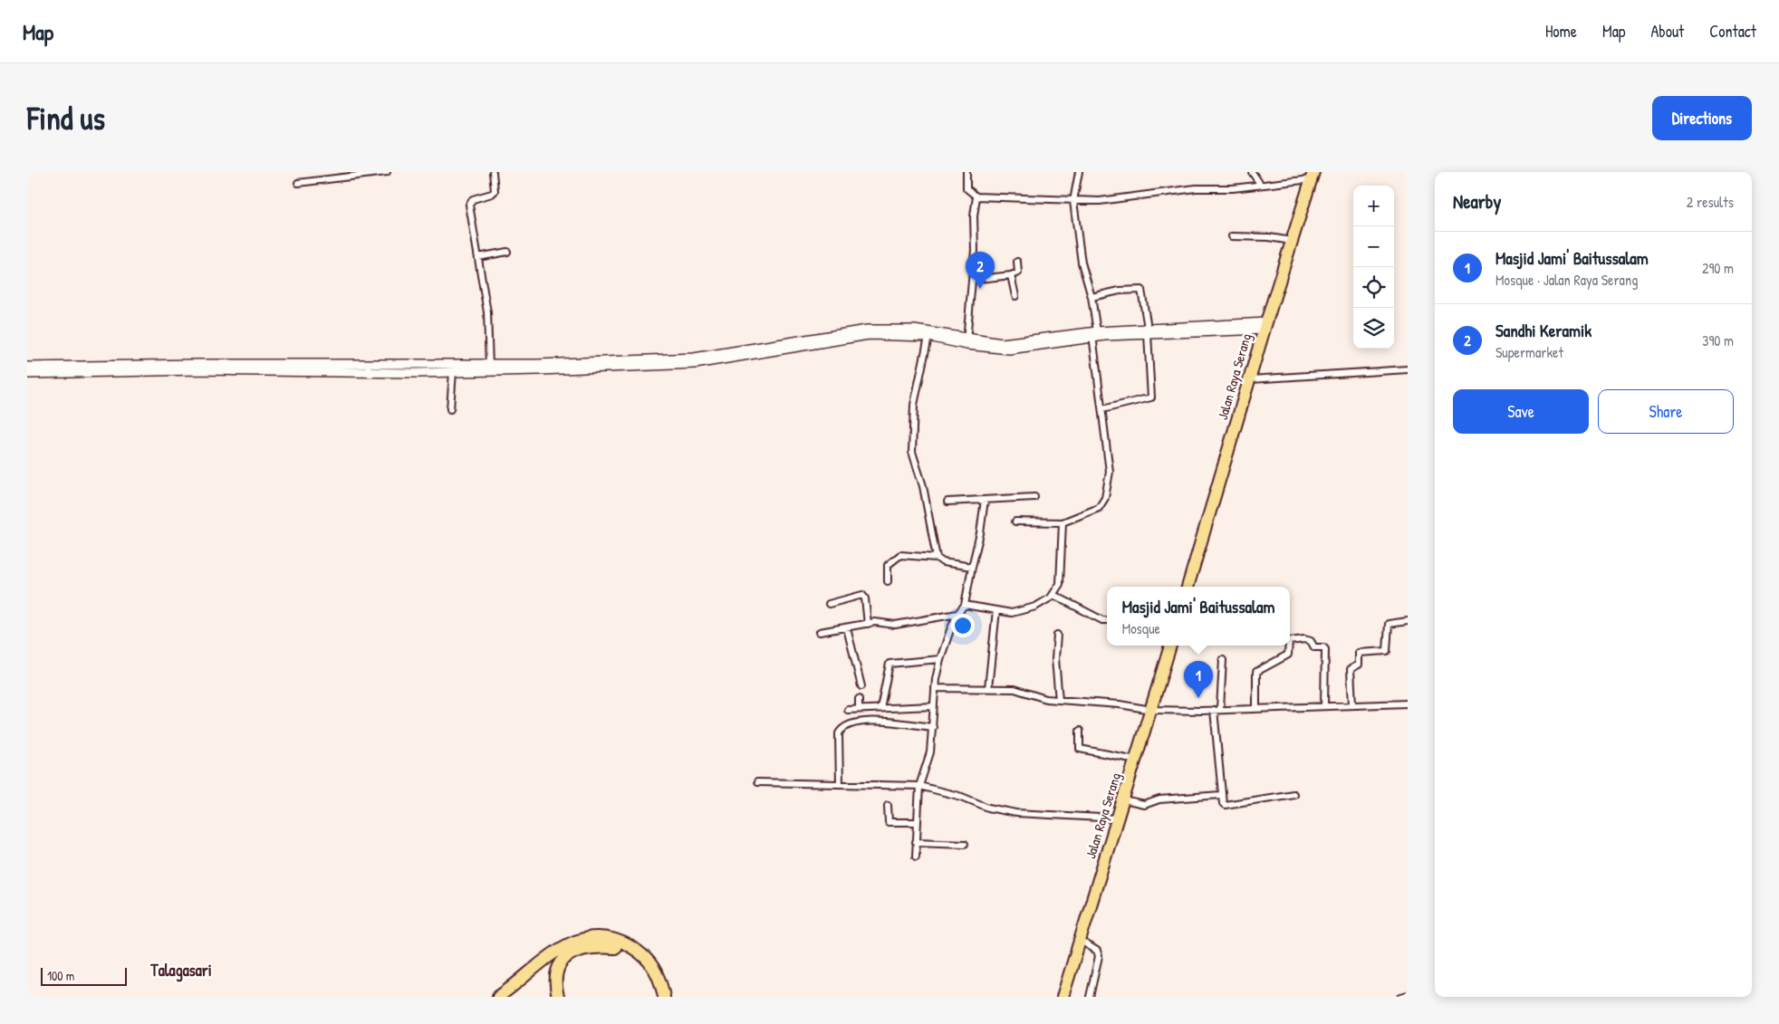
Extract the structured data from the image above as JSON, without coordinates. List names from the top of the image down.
{
  "streets": {
    "highway": ["Jalan Raya Serang"]
  },
  "districts": ["Talagasari"],
  "scale_bar": "100 m",
  "page": {
    "header": "Map",
    "nav": [
      "Home",
      "Map",
      "About",
      "Contact"
    ],
    "buttons": [
      "Directions",
      ["Save", "Share"]
    ],
    "title": "Find us",
    "heading": ["Nearby", "2 results"],
    "map_buttons": ["+", "−"],
    "list": [
      {
        "mark": "1",
        "name": "Masjid Jami' Baitussalam",
        "note": "Mosque · Jalan Raya Serang",
        "value": "290 m"
      },
      {
        "mark": "2",
        "name": "Sandhi Keramik",
        "note": "Supermarket",
        "value": "390 m"
      }
    ],
    "pins": ["2", "1"],
    "popup": ["Masjid Jami' Baitussalam", "Mosque"],
    "scale": "100 m"
  }
}
